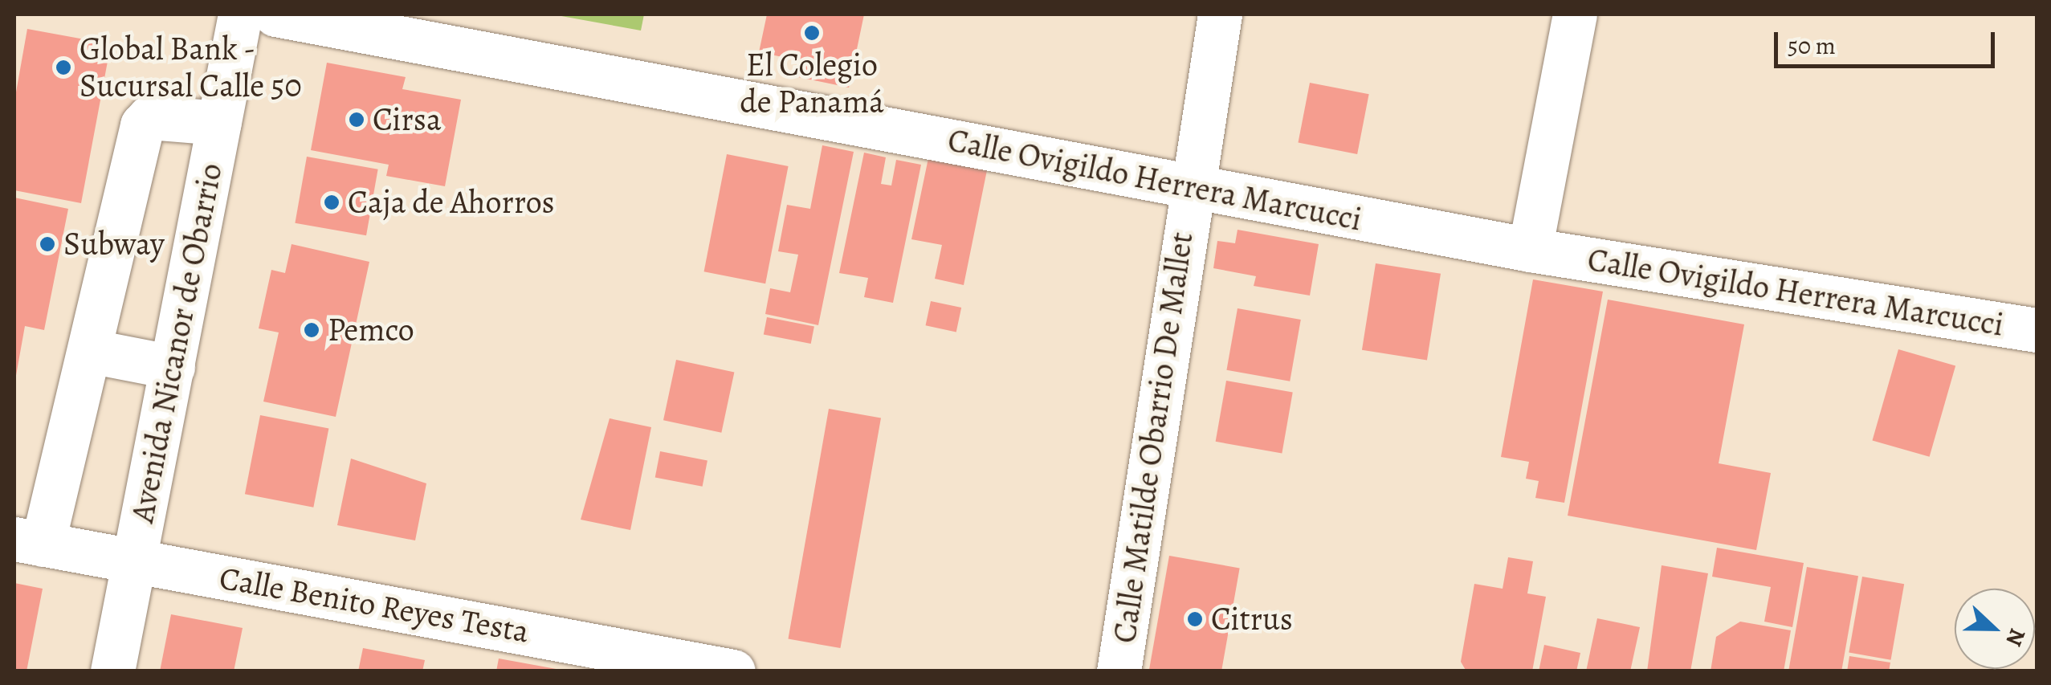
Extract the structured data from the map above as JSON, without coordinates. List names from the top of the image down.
{
  "streets": {
    "street": [
      "Calle Ovigildo Herrera Marcucci",
      "Avenida Nicanor de Obarrio",
      "Calle Matilde Obarrio De Mallet",
      "Calle Benito Reyes Testa"
    ]
  },
  "crossings": [
    ["Calle Ovigildo Herrera Marcucci", "Calle Matilde Obarrio De Mallet"],
    ["Avenida Nicanor de Obarrio", "Calle Benito Reyes Testa"]
  ],
  "places": [
    "El Colegio de Panamá",
    "Global Bank - Sucursal Calle 50",
    "Cirsa",
    "Caja de Ahorros",
    "Subway",
    "Pemco",
    "Citrus"
  ],
  "scale_bar": "50 m",
  "north": "right"
}
